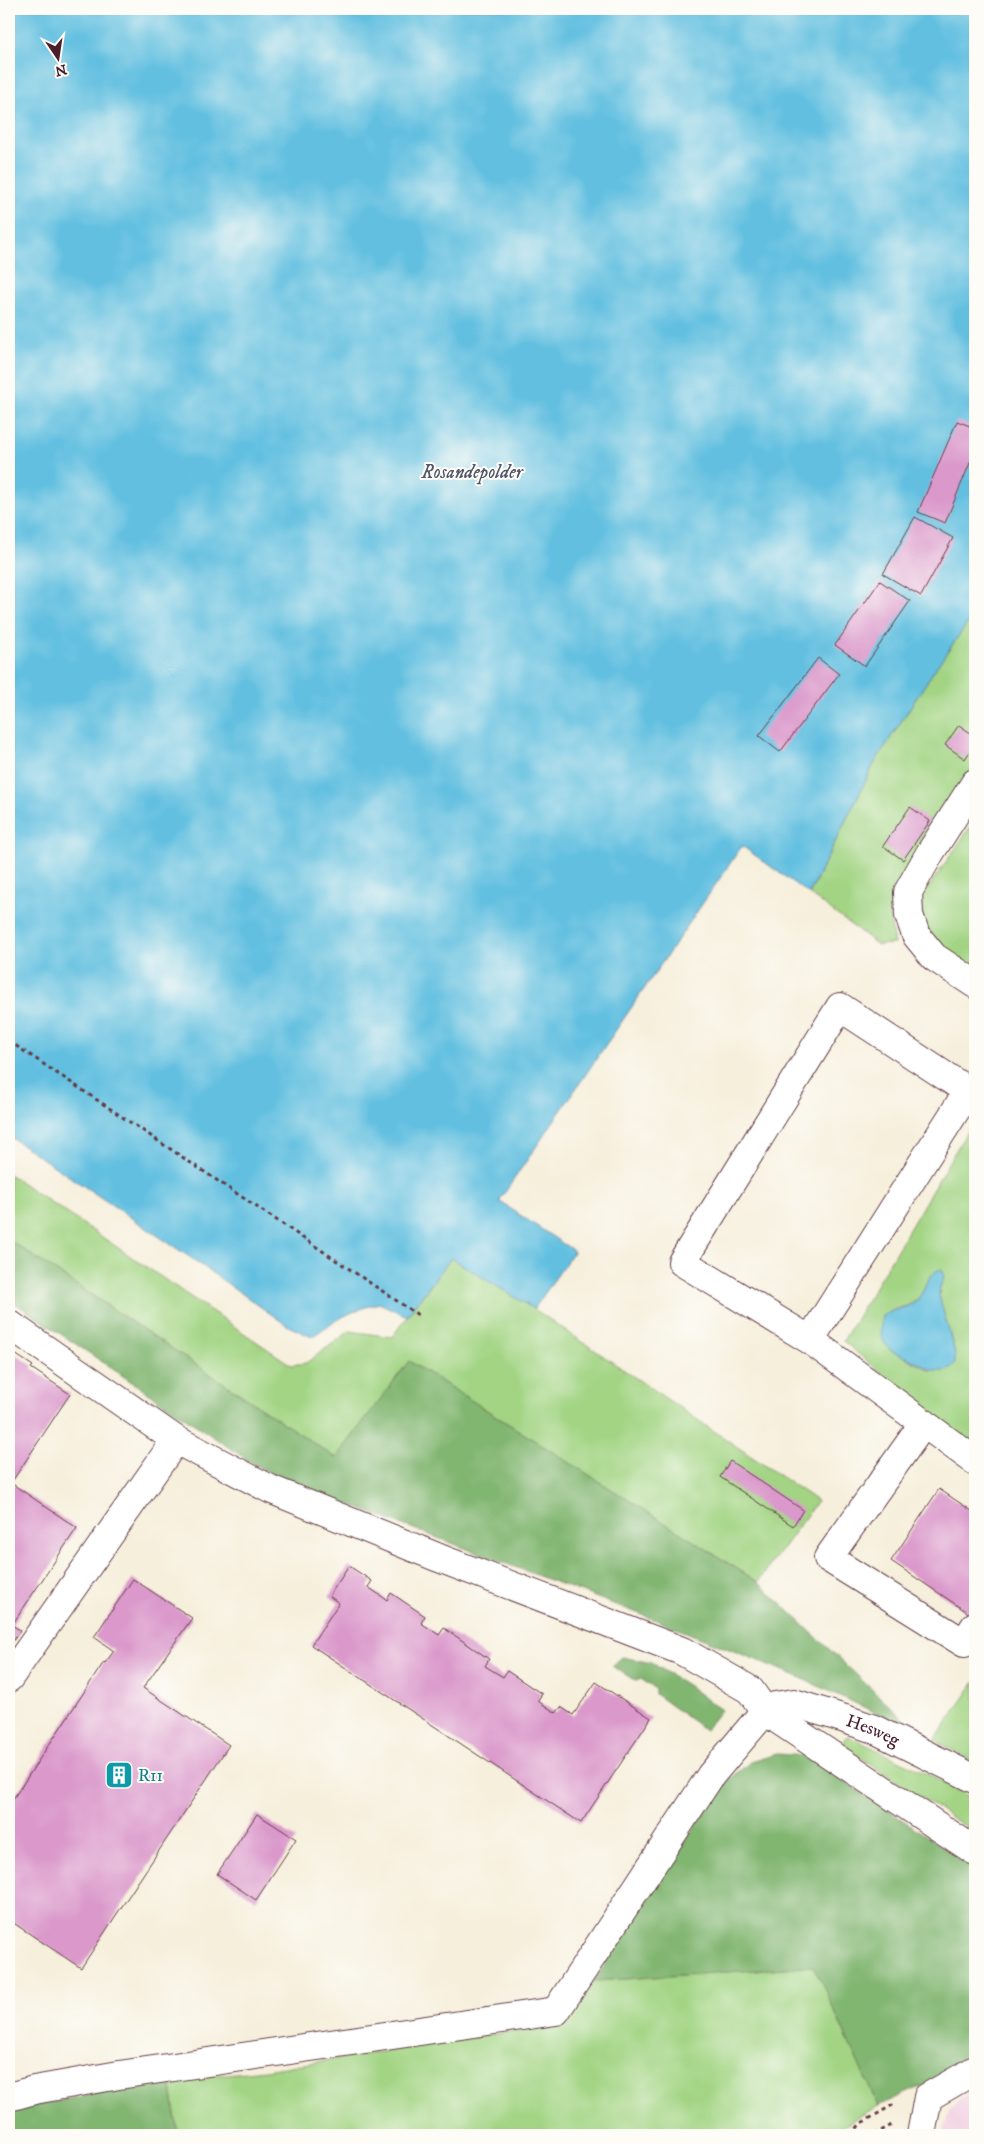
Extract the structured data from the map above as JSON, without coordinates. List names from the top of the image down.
{
  "streets": {
    "street": ["Hesweg"]
  },
  "water": ["Rosandepolder"],
  "places": {
    "building": ["R11"]
  },
  "north": "bottom"
}
